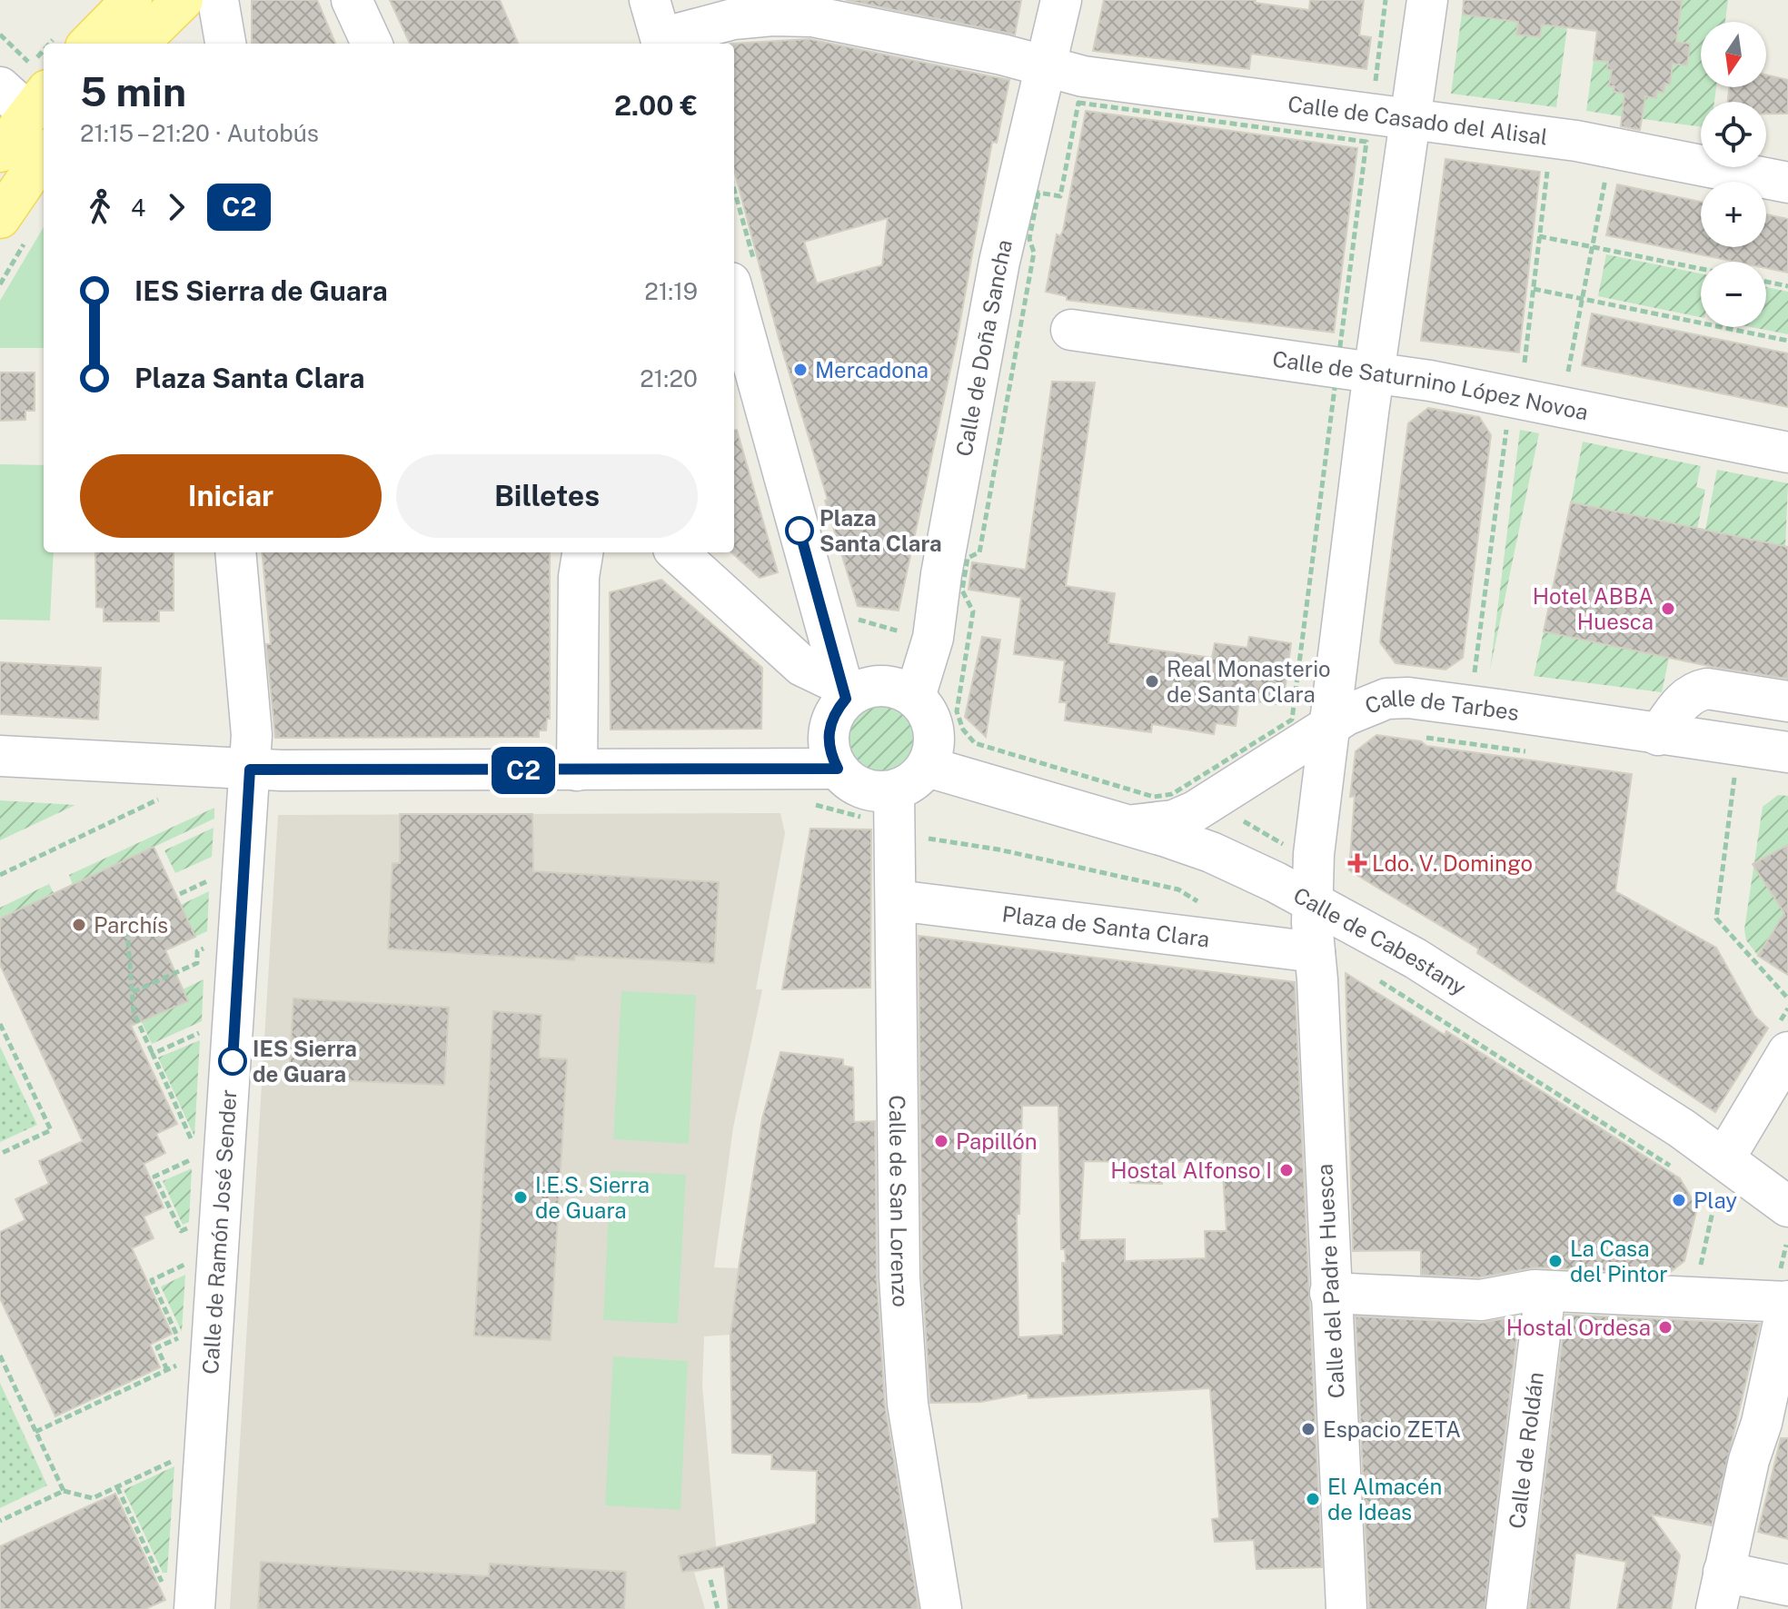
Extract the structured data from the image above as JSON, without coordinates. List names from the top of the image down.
{
  "streets": {
    "street": [
      "Calle de Casado del Alisal",
      "Calle de Doña Sancha",
      "Calle de Saturnino López Novoa",
      "Calle de Tarbes",
      "Plaza de Santa Clara",
      "Calle de Cabestany",
      "Calle de San Lorenzo",
      "Calle de Ramón José Sender",
      "Calle del Padre Huesca",
      "Calle de Roldán"
    ]
  },
  "crossings": [
    ["Calle de Casado del Alisal", "Calle de Doña Sancha"],
    ["Calle de Casado del Alisal", "Calle del Padre Huesca"],
    ["Calle de Doña Sancha", "Calle de Cabestany"],
    ["Calle de Doña Sancha", "Calle de San Lorenzo"],
    ["Calle de Saturnino López Novoa", "Calle del Padre Huesca"],
    ["Calle de Tarbes", "Calle del Padre Huesca"],
    ["Plaza de Santa Clara", "Calle de San Lorenzo"],
    ["Plaza de Santa Clara", "Calle del Padre Huesca"],
    ["Calle de Cabestany", "Calle de San Lorenzo"],
    ["Calle de Cabestany", "Calle del Padre Huesca"]
  ],
  "places": {
    "other": [
      "Mercadona",
      "Plaza Santa Clara",
      "Hotel ABBA Huesca",
      "Real Monasterio de Santa Clara",
      "Parchís",
      "IES Sierra de Guara",
      "Papillón",
      "Hostal Alfonso I",
      "I.E.S. Sierra de Guara",
      "Play",
      "La Casa del Pintor",
      "Hostal Ordesa",
      "Espacio ZETA",
      "El Almacén de Ideas"
    ],
    "health": ["Ldo. V. Domingo"]
  },
  "lines": ["bus line C2"],
  "north": "bottom",
  "page": {
    "on_map": "C2",
    "map_buttons": ["+", "−"],
    "heading": ["5 min", "21:15 – 21:20 · Autobús", "2.00 €"],
    "legs": ["4", "C2"],
    "list": [
      {
        "name": "IES Sierra de Guara",
        "value": "21:19"
      },
      {
        "name": "Plaza Santa Clara",
        "value": "21:20"
      }
    ],
    "buttons": ["Iniciar", "Billetes"]
  }
}
